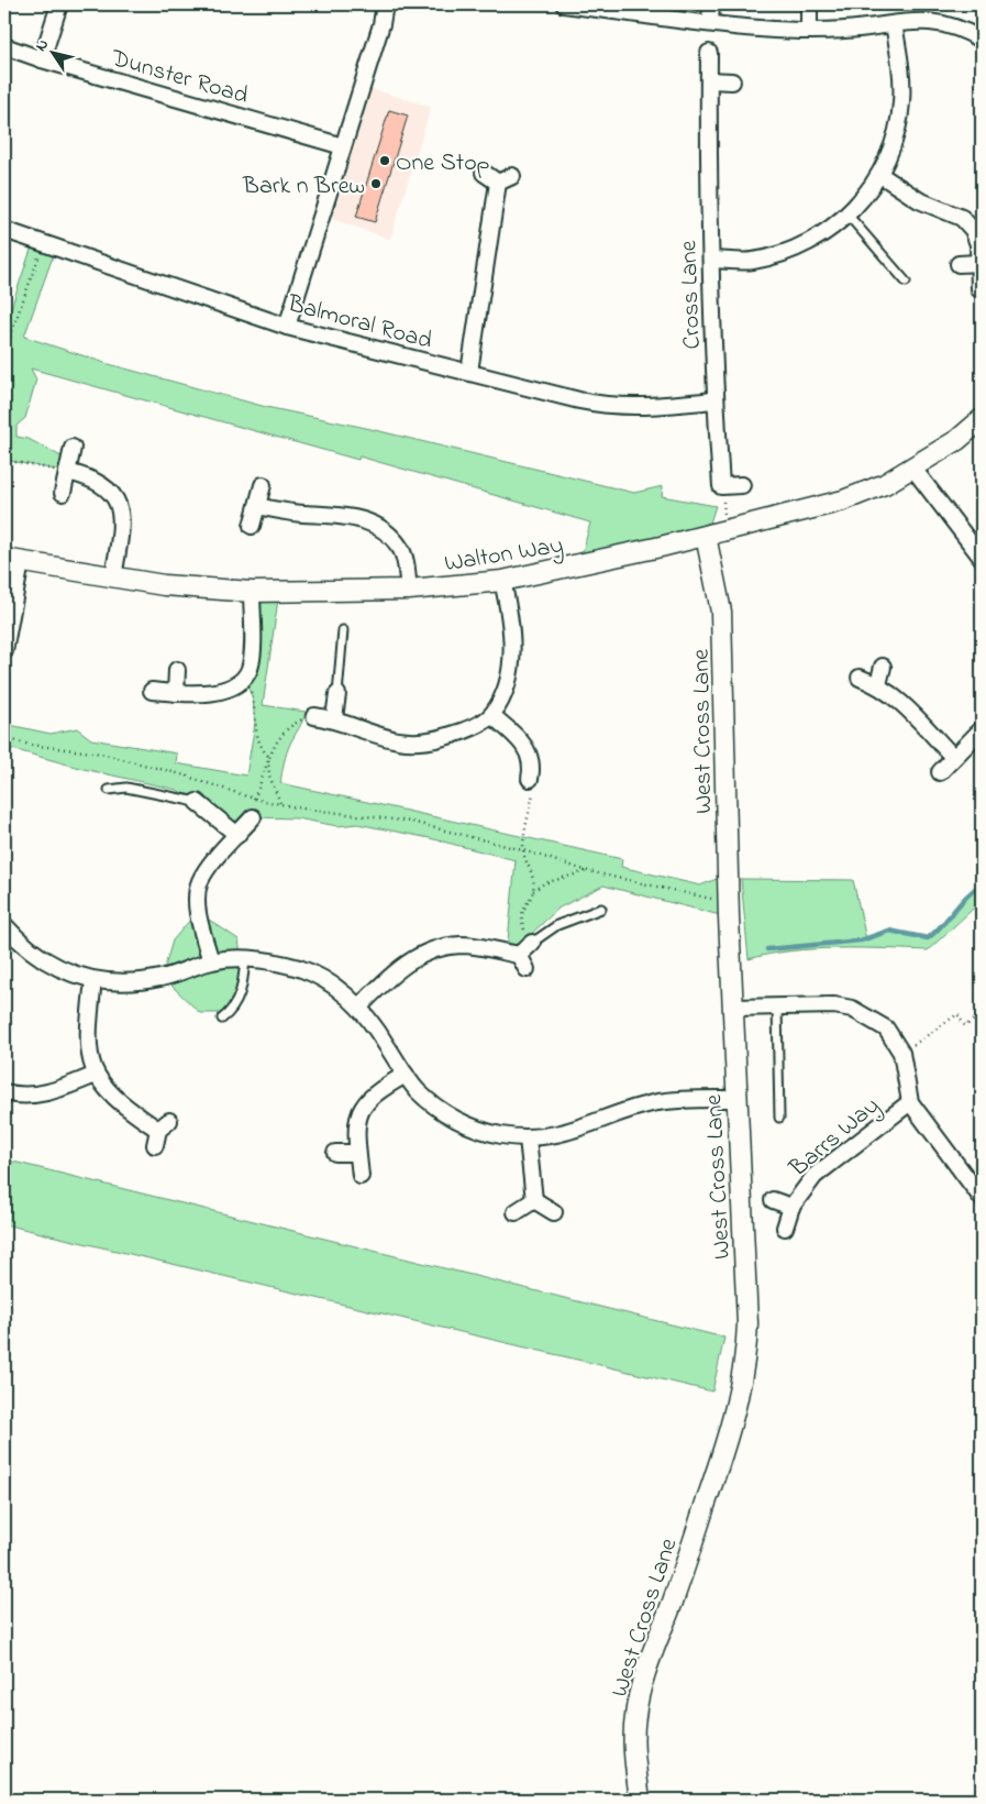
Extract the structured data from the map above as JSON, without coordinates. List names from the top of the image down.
{
  "streets": {
    "street": [
      "Dunster Road",
      "Cross Lane",
      "Balmoral Road",
      "Walton Way",
      "West Cross Lane",
      "Barrs Way"
    ]
  },
  "crossings": [
    ["Cross Lane", "Balmoral Road"],
    ["Walton Way", "West Cross Lane"]
  ],
  "places": ["One Stop", "Bark n Brew"],
  "north": "top left"
}
